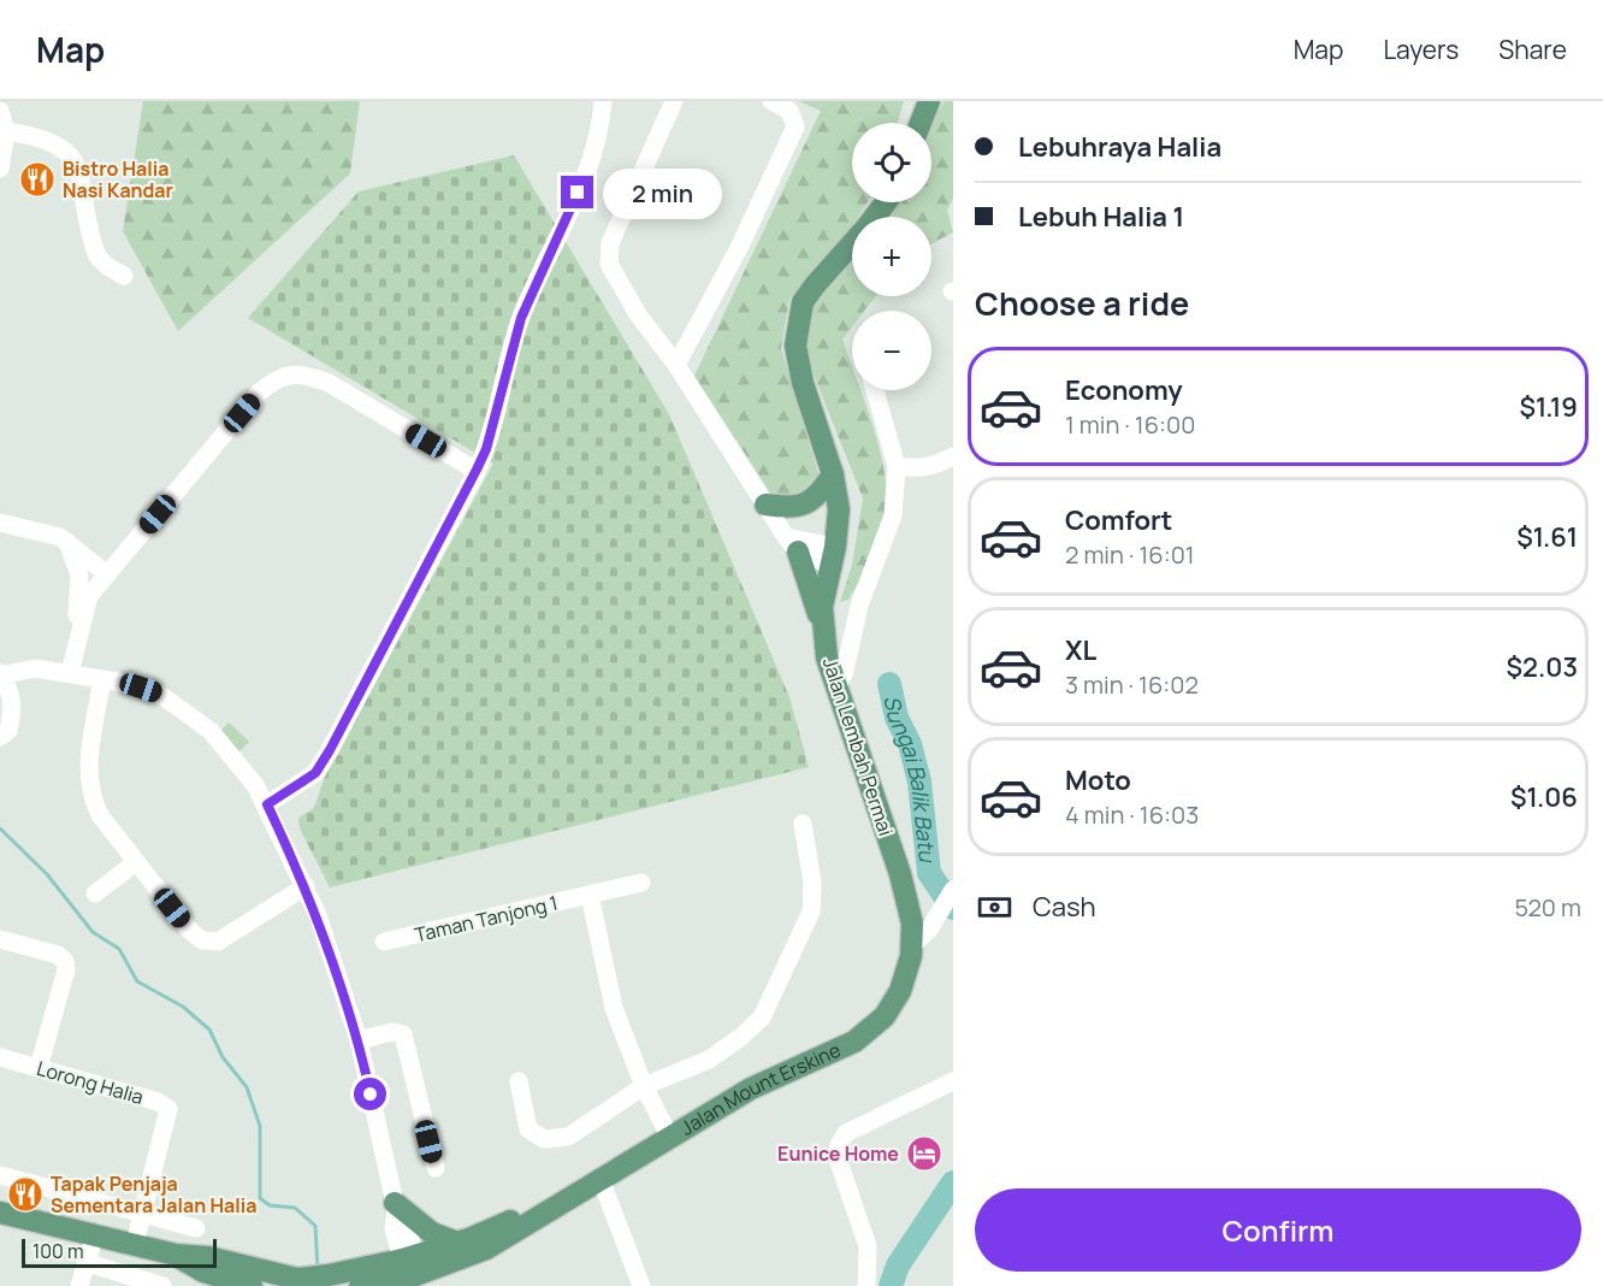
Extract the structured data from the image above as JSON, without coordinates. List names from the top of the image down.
{
  "streets": {
    "main road": ["Jalan Lembah Permai", "Jalan Mount Erskine"],
    "street": ["Taman Tanjong 1", "Lorong Halia"]
  },
  "crossings": [
    ["Jalan Lembah Permai", "Jalan Mount Erskine"],
    ["Lorong Halia", "Jalan Mount Erskine"]
  ],
  "water": ["Sungai Balik Batu"],
  "places": {
    "restaurant": ["Bistro Halia Nasi Kandar", "Tapak Penjaja Sementara Jalan Halia"],
    "hotel": ["Eunice Home"]
  },
  "scale_bar": "100 m",
  "page": {
    "header": "Map",
    "nav": ["Map", "Layers", "Share"],
    "banner": ["Lebuhraya Halia", "Lebuh Halia 1"],
    "map_buttons": ["+", "−"],
    "bubble": "2 min",
    "heading": "Choose a ride",
    "list": [
      {
        "name": "Economy",
        "note": "1 min · 16:00",
        "value": "$1.19"
      },
      {
        "name": "Comfort",
        "note": "2 min · 16:01",
        "value": "$1.61"
      },
      {
        "name": "XL",
        "note": "3 min · 16:02",
        "value": "$2.03"
      },
      {
        "name": "Moto",
        "note": "4 min · 16:03",
        "value": "$1.06"
      }
    ],
    "pay": ["Cash", "520 m"],
    "buttons": "Confirm",
    "scale": "100 m"
  }
}
